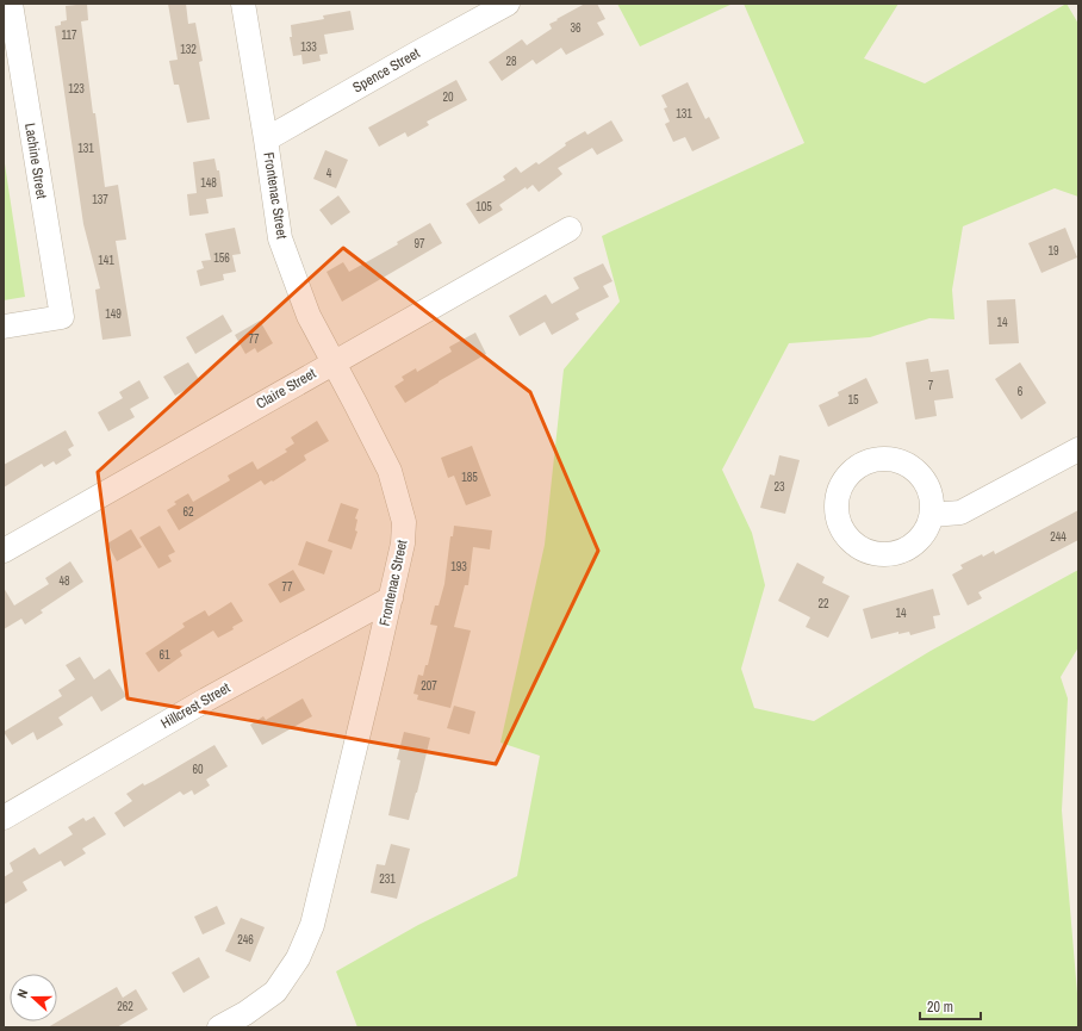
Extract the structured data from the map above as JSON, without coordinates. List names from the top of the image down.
{
  "streets": {
    "street": [
      "Spence Street",
      "Lachine Street",
      "Frontenac Street",
      "Claire Street",
      "Hillcrest Street"
    ]
  },
  "crossings": [
    ["Spence Street", "Frontenac Street"],
    ["Frontenac Street", "Claire Street"],
    ["Frontenac Street", "Hillcrest Street"]
  ],
  "house_numbers": [
    "36",
    "117",
    "133",
    "132",
    "28",
    "123",
    "20",
    "131",
    "131",
    "4",
    "148",
    "137",
    "105",
    "97",
    "19",
    "156",
    "141",
    "149",
    "14",
    "77",
    "7",
    "6",
    "15",
    "185",
    "23",
    "62",
    "244",
    "193",
    "48",
    "77",
    "22",
    "14",
    "61",
    "207",
    "60",
    "231",
    "246",
    "262"
  ],
  "scale_bar": "20 m",
  "north": "left"
}
